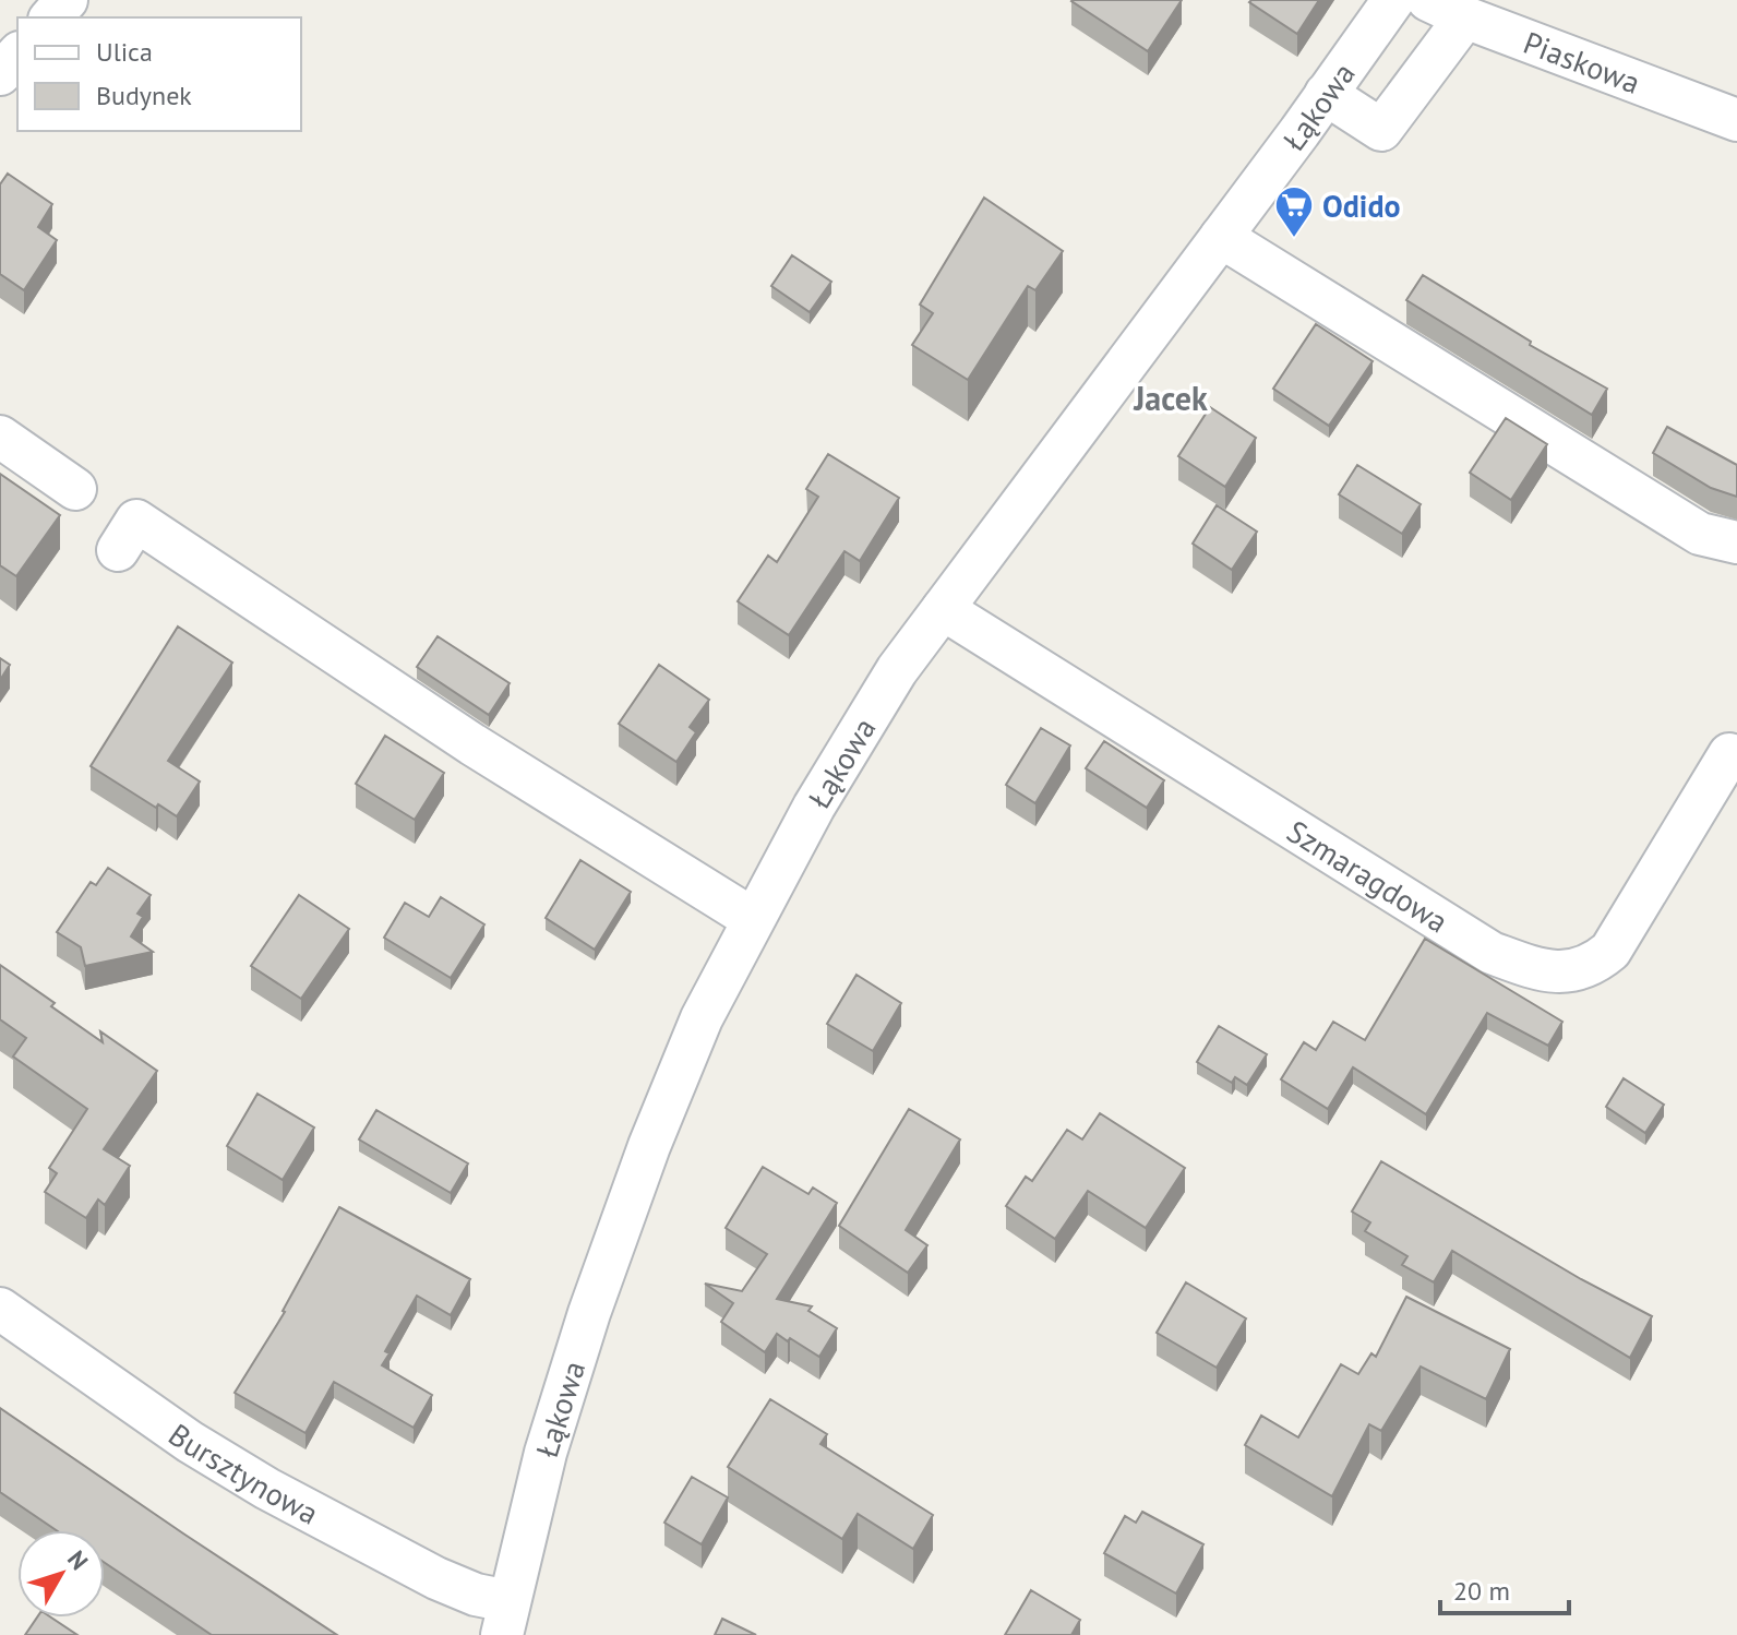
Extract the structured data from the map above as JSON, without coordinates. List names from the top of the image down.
{
  "streets": {
    "street": [
      "Piaskowa",
      "Łąkowa",
      "Szmaragdowa",
      "Bursztynowa"
    ]
  },
  "crossings": [
    ["Łąkowa", "Szmaragdowa"],
    ["Łąkowa", "Bursztynowa"]
  ],
  "districts": ["Jacek"],
  "places": {
    "supermarket": ["Odido"]
  },
  "legend": ["Ulica", "Budynek"],
  "scale_bar": "20 m",
  "north": "top right"
}
